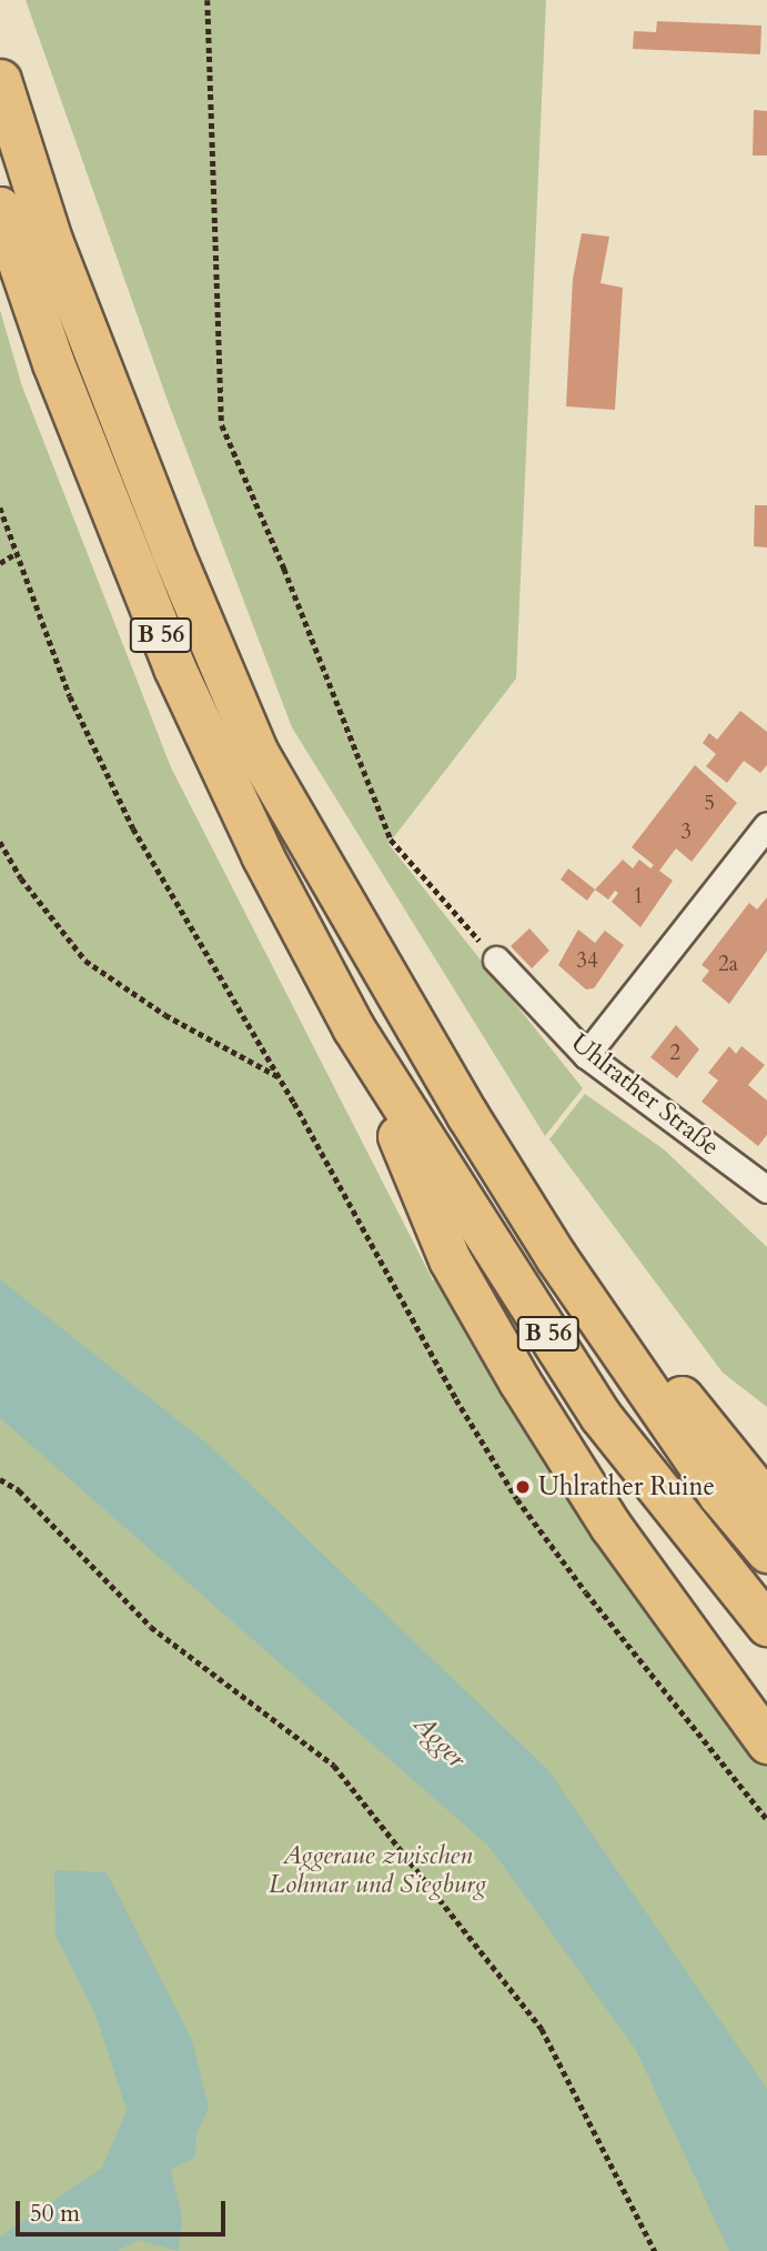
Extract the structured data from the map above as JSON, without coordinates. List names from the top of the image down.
{
  "streets": {
    "highway": ["B 56"],
    "street": ["Uhlrather Straße"]
  },
  "water": ["Agger"],
  "parks": ["Aggeraue zwischen Lohmar und Siegburg"],
  "places": ["Uhlrather Ruine"],
  "house_numbers": [
    "5",
    "3",
    "1",
    "34",
    "2a",
    "2"
  ],
  "scale_bar": "50 m"
}
